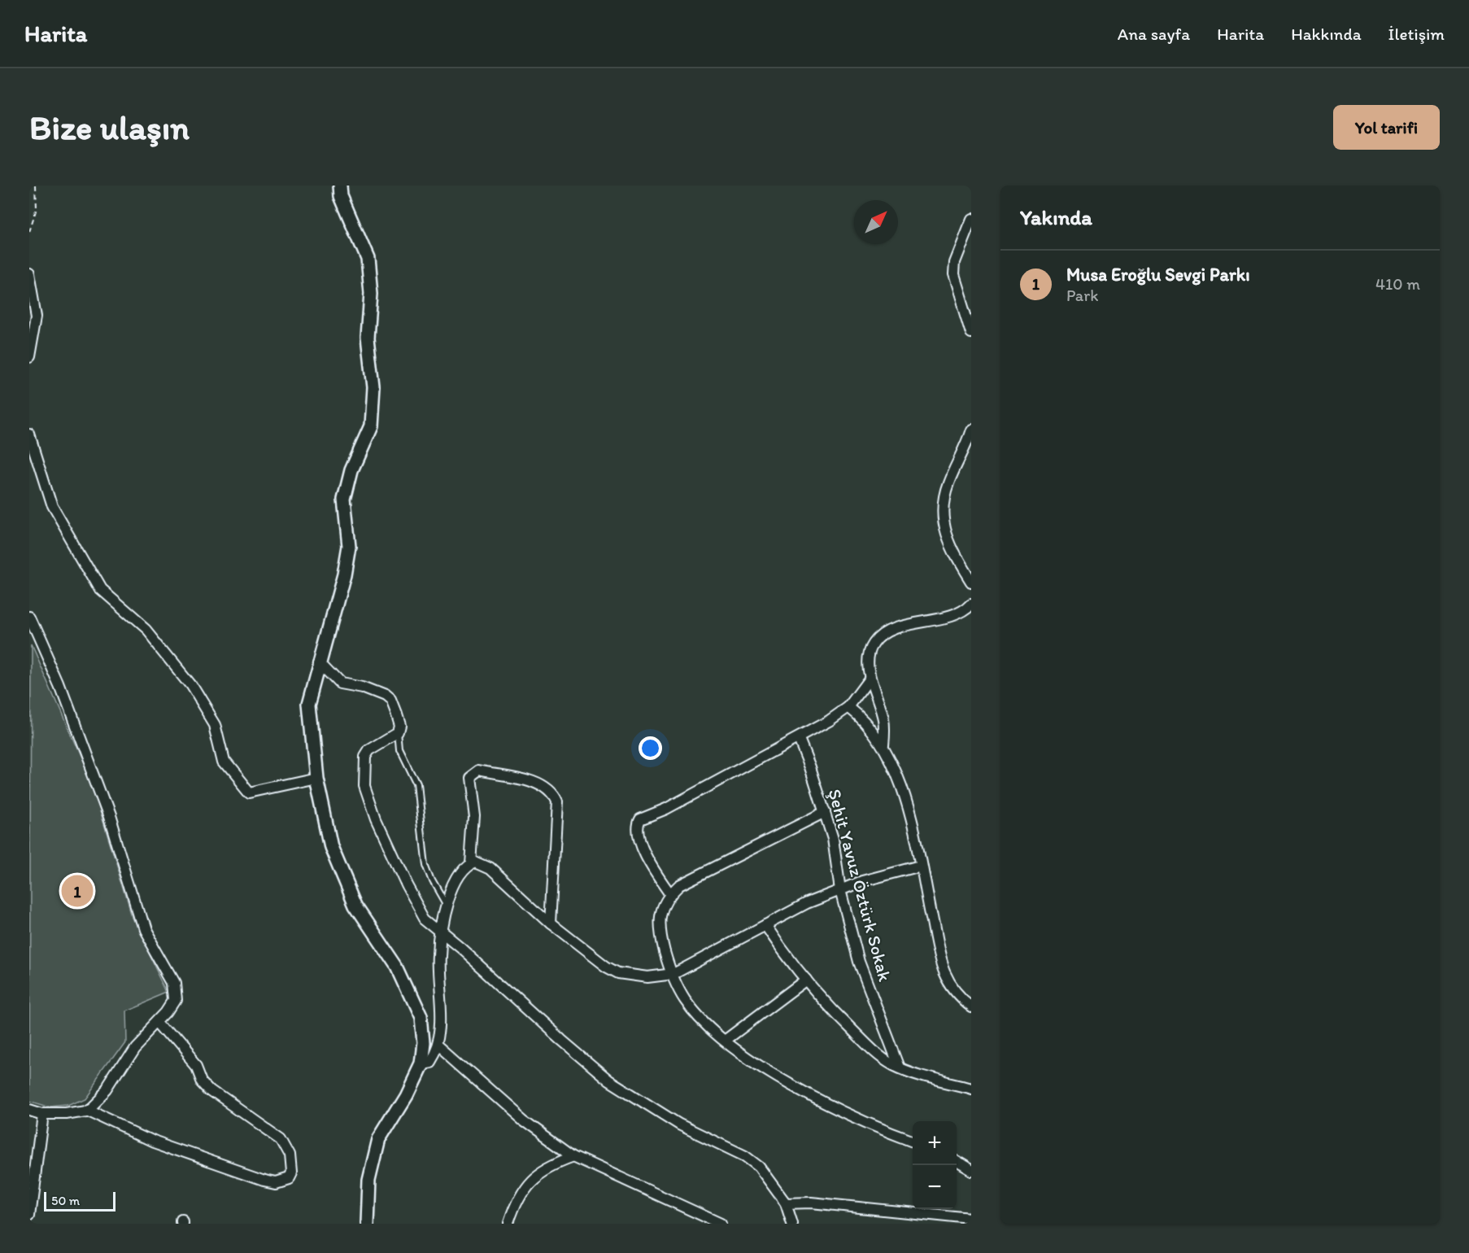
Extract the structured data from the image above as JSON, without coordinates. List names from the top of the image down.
{
  "streets": {
    "street": ["Şehit Yavuz Öztürk Sokak"]
  },
  "scale_bar": "50 m",
  "north": "top right",
  "page": {
    "header": "Harita",
    "nav": [
      "Ana sayfa",
      "Harita",
      "Hakkında",
      "İletişim"
    ],
    "buttons": "Yol tarifi",
    "title": "Bize ulaşın",
    "heading": "Yakında",
    "list": [
      {
        "mark": "1",
        "name": "Musa Eroğlu Sevgi Parkı",
        "note": "Park",
        "value": "410 m"
      }
    ],
    "pins": "1",
    "map_buttons": ["+", "−"],
    "scale": "50 m"
  }
}
